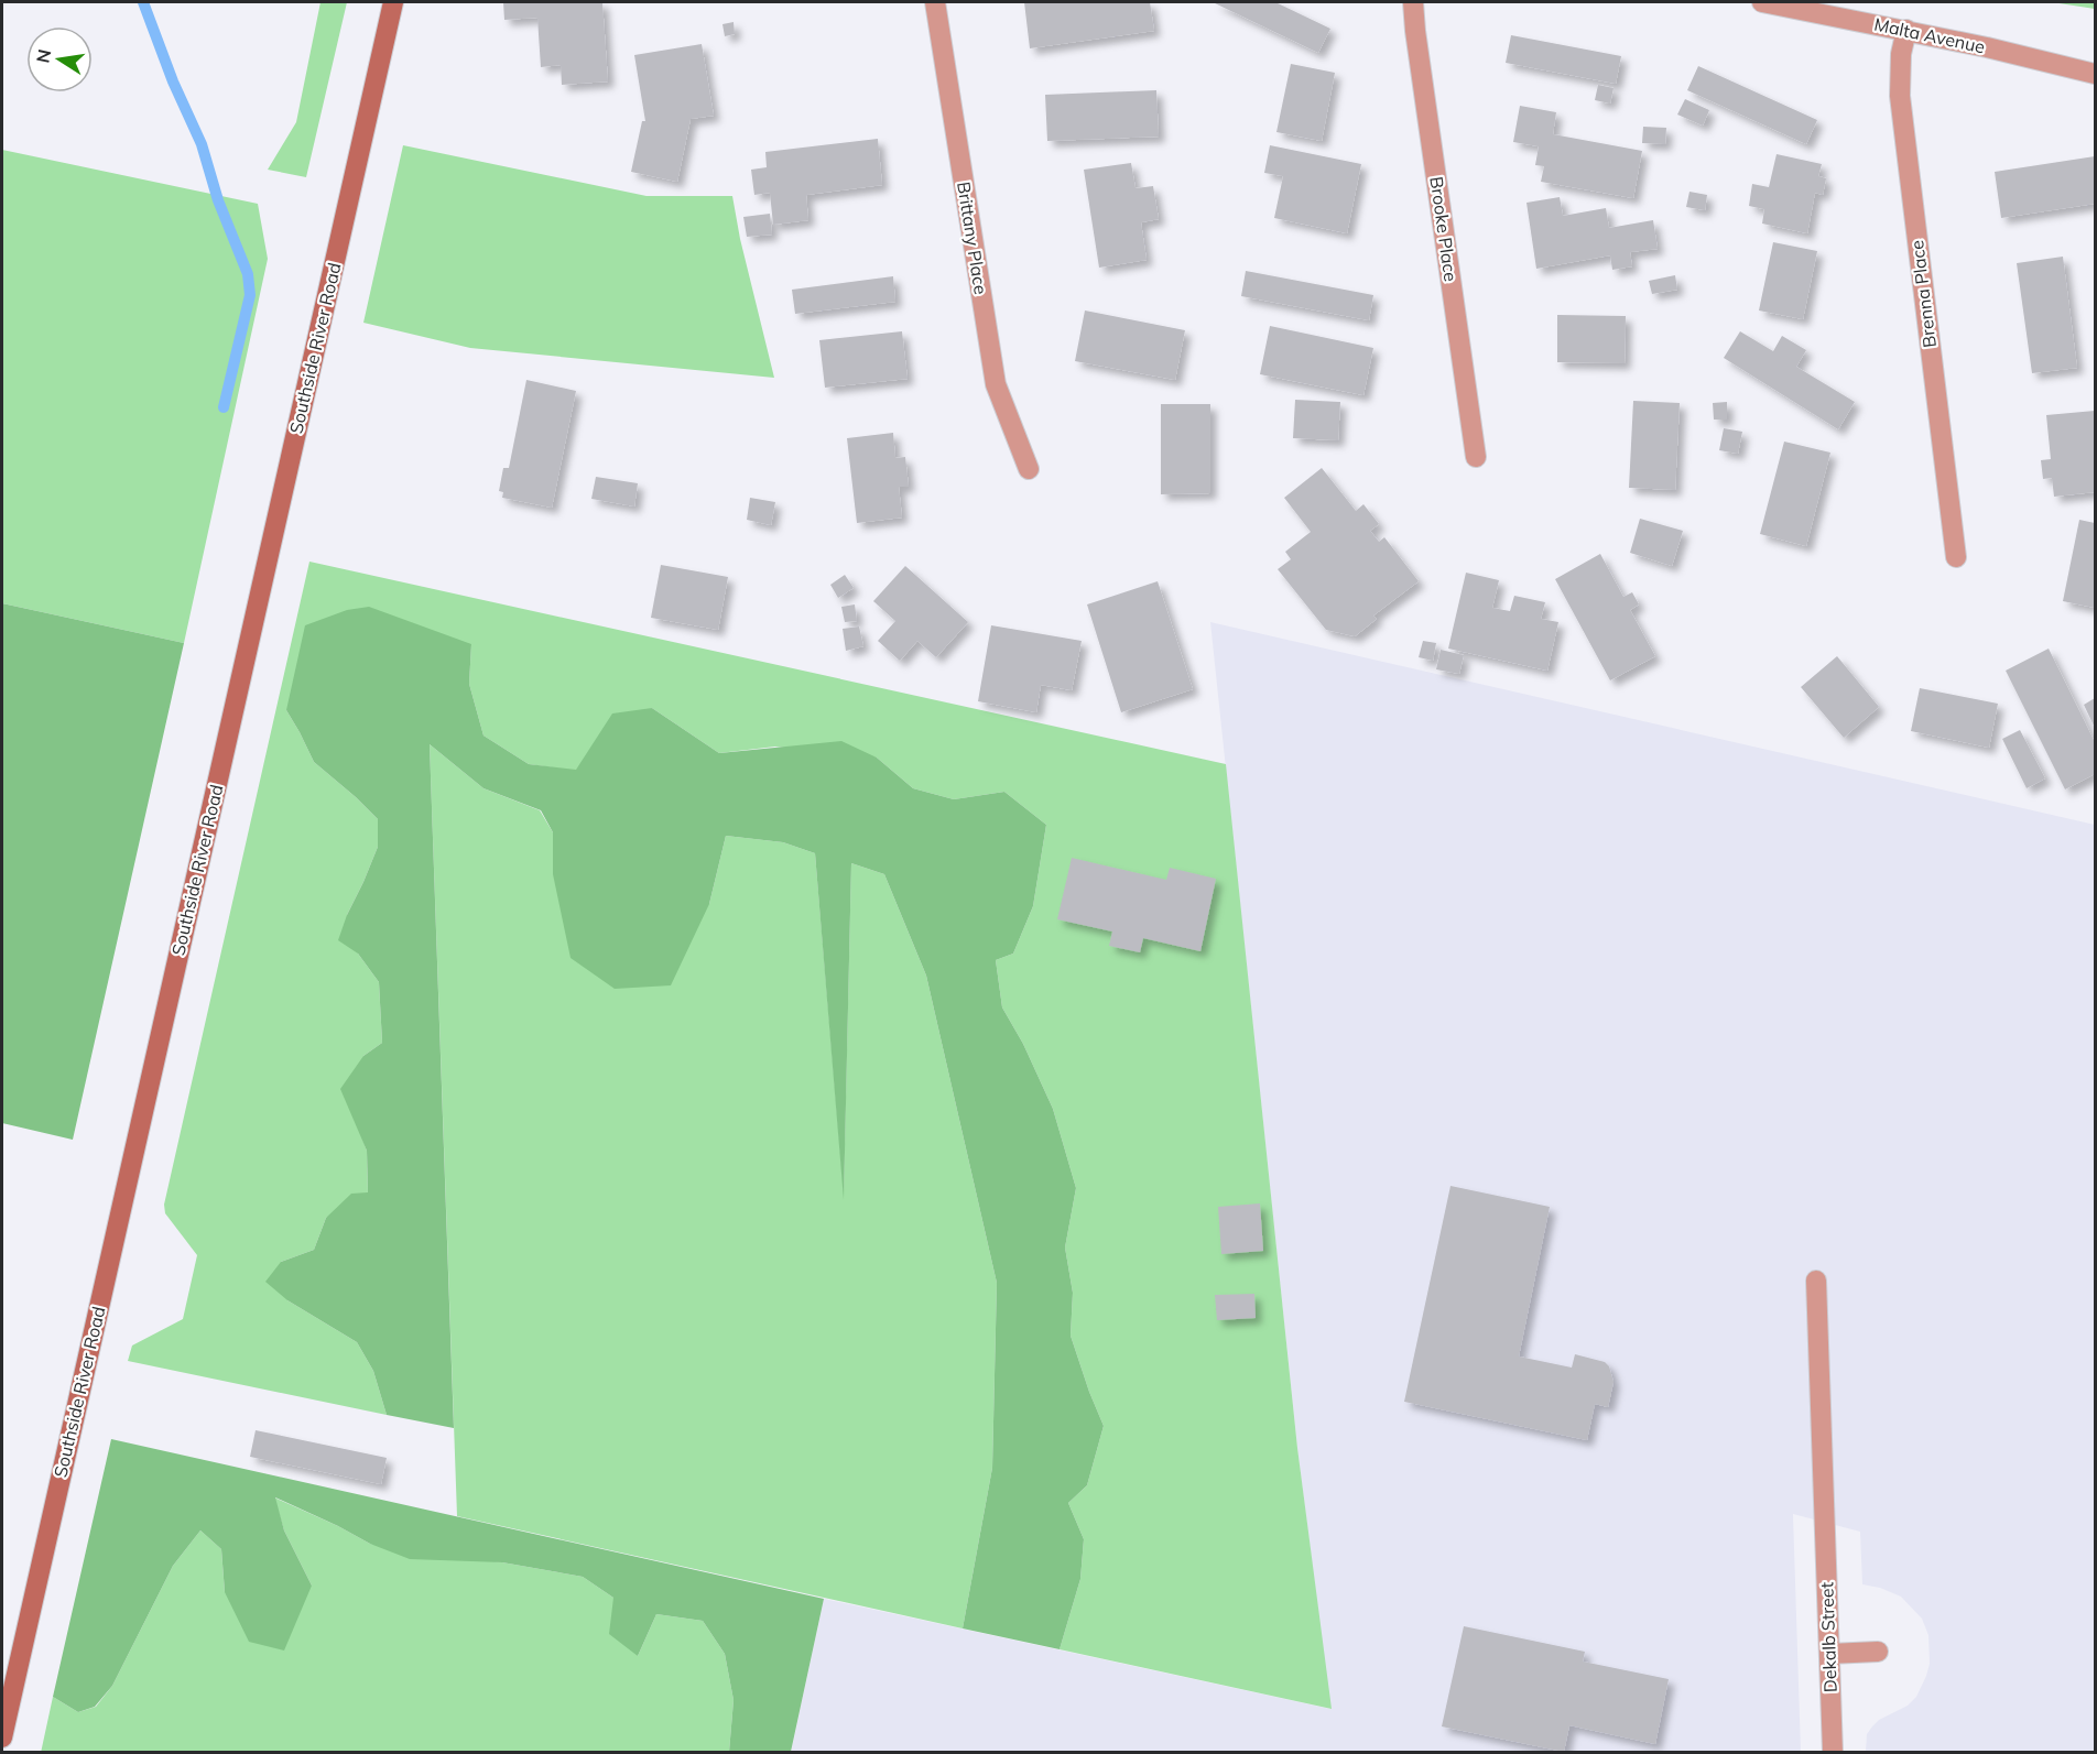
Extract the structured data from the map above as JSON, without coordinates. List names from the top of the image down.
{
  "streets": {
    "main road": ["Southside River Road"],
    "street": [
      "Malta Avenue",
      "Brooke Place",
      "Brittany Place",
      "Brenna Place",
      "Dekalb Street"
    ]
  },
  "crossings": [
    ["Malta Avenue", "Brenna Place"]
  ],
  "north": "left"
}
